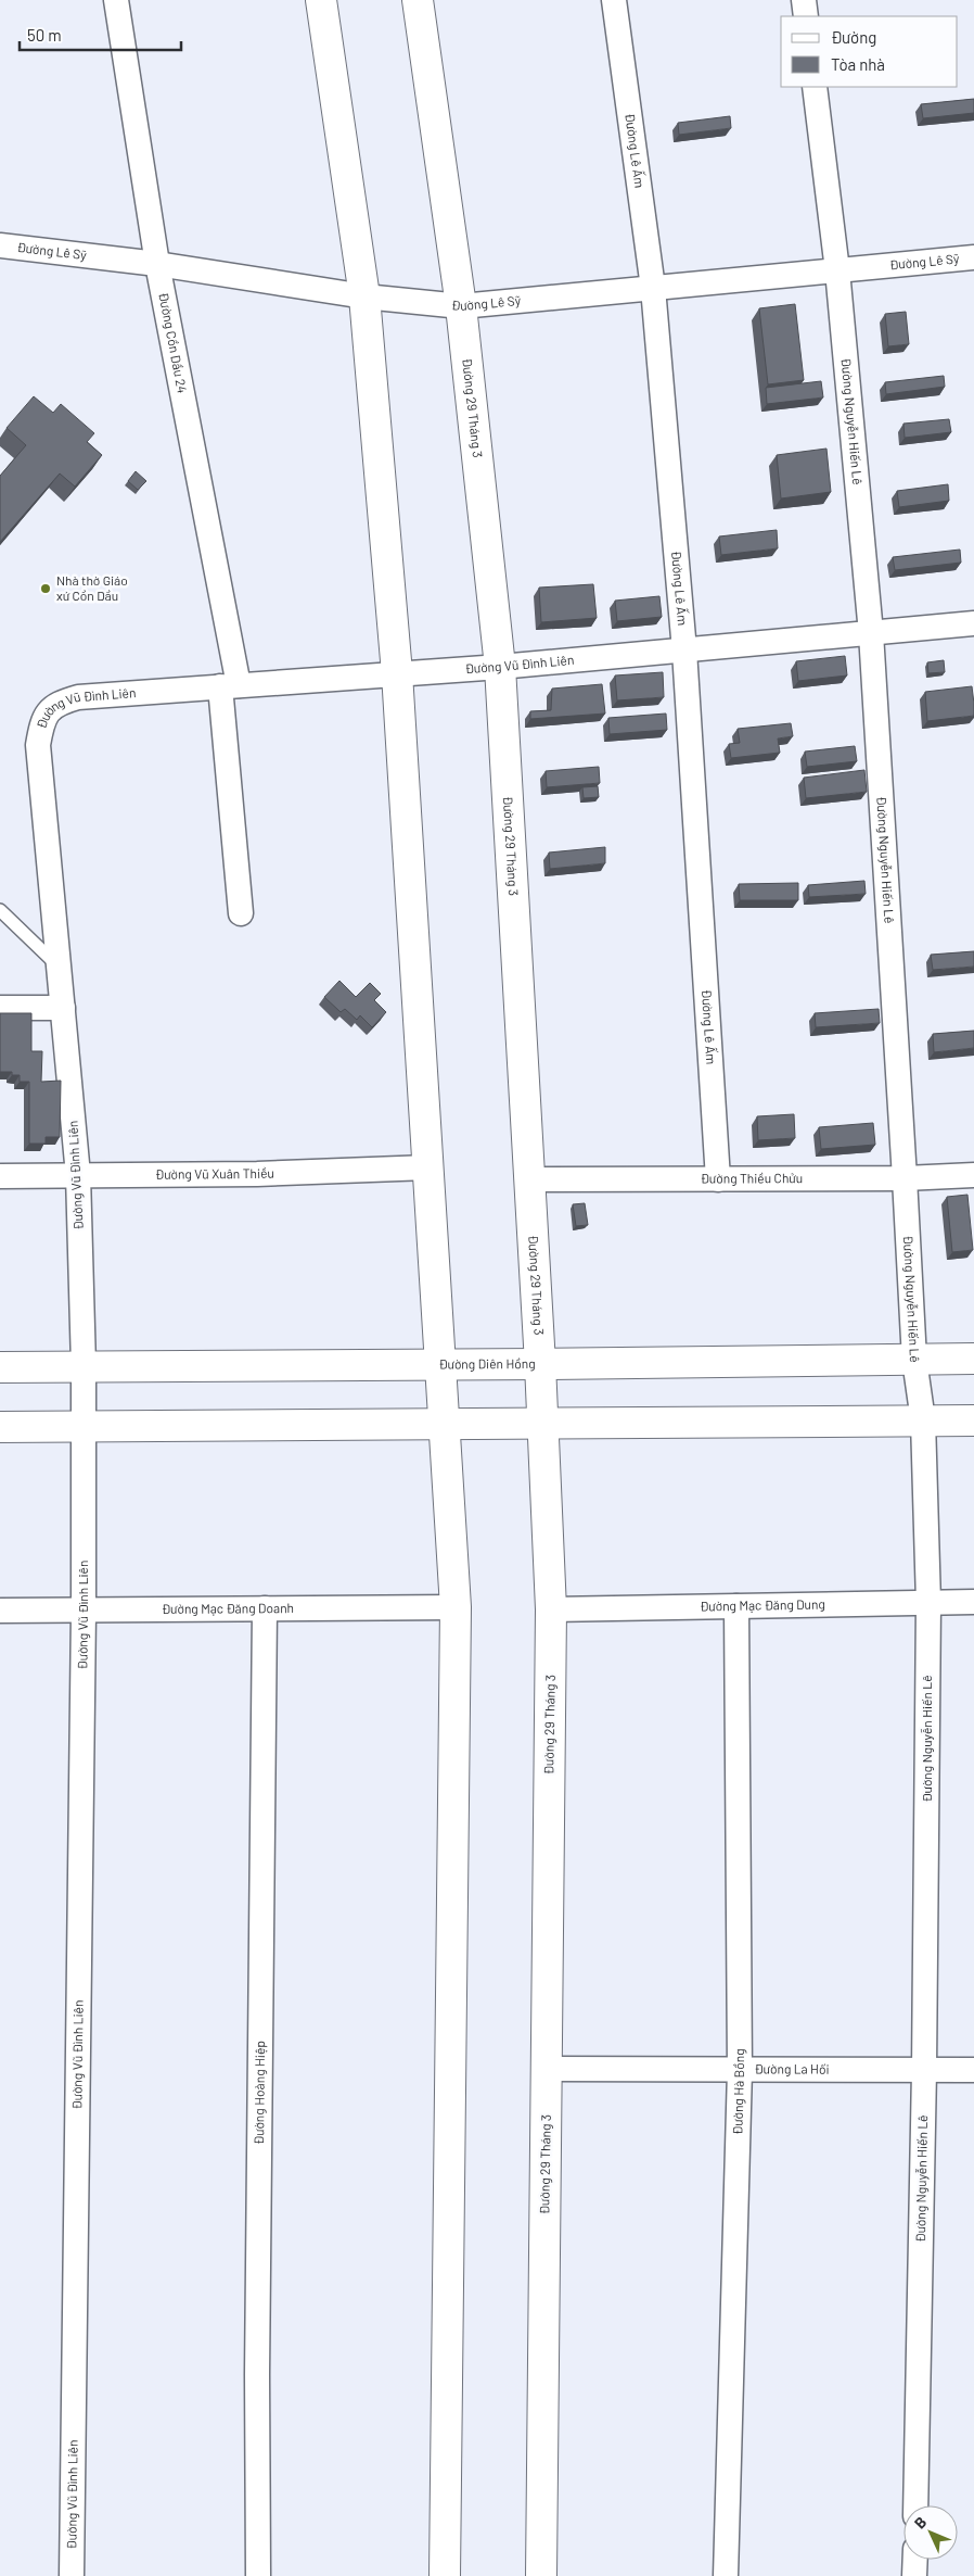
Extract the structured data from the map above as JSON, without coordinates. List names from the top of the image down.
{
  "streets": {
    "street": [
      "Đường Lê Ấm",
      "Đường Lê Sỹ",
      "Đường Cồn Dầu 24",
      "Đường 29 Tháng 3",
      "Đường Nguyễn Hiến Lê",
      "Đường Vũ Đình Liên",
      "Đường Vũ Xuân Thiều",
      "Đường Thiều Chửu",
      "Đường Diên Hồng",
      "Đường Mạc Đăng Dung",
      "Đường Mạc Đăng Doanh",
      "Đường La Hối",
      "Đường Hà Bồng",
      "Đường Hoàng Hiệp"
    ]
  },
  "crossings": [
    ["Đường Lê Ấm", "Đường Lê Sỹ"],
    ["Đường Lê Ấm", "Đường Vũ Đình Liên"],
    ["Đường Lê Ấm", "Đường Thiều Chửu"],
    ["Đường Lê Sỹ", "Đường Cồn Dầu 24"],
    ["Đường Lê Sỹ", "Đường 29 Tháng 3"],
    ["Đường Lê Sỹ", "Đường Nguyễn Hiến Lê"],
    ["Đường Cồn Dầu 24", "Đường Vũ Đình Liên"],
    ["Đường 29 Tháng 3", "Đường Vũ Đình Liên"],
    ["Đường 29 Tháng 3", "Đường Thiều Chửu"],
    ["Đường 29 Tháng 3", "Đường Diên Hồng"],
    ["Đường 29 Tháng 3", "Đường Mạc Đăng Dung"],
    ["Đường 29 Tháng 3", "Đường La Hối"],
    ["Đường Nguyễn Hiến Lê", "Đường Vũ Đình Liên"],
    ["Đường Nguyễn Hiến Lê", "Đường Thiều Chửu"],
    ["Đường Nguyễn Hiến Lê", "Đường Diên Hồng"],
    ["Đường Nguyễn Hiến Lê", "Đường Mạc Đăng Dung"],
    ["Đường Nguyễn Hiến Lê", "Đường La Hối"],
    ["Đường Vũ Đình Liên", "Đường Vũ Xuân Thiều"],
    ["Đường Vũ Đình Liên", "Đường Diên Hồng"],
    ["Đường Vũ Đình Liên", "Đường Mạc Đăng Doanh"],
    ["Đường Mạc Đăng Dung", "Đường Hà Bồng"],
    ["Đường Mạc Đăng Doanh", "Đường Hoàng Hiệp"],
    ["Đường La Hối", "Đường Hà Bồng"]
  ],
  "places": ["Nhà thờ Giáo xứ Cồn Dầu"],
  "legend": ["Đường", "Tòa nhà"],
  "scale_bar": "50 m",
  "north": "top left"
}
